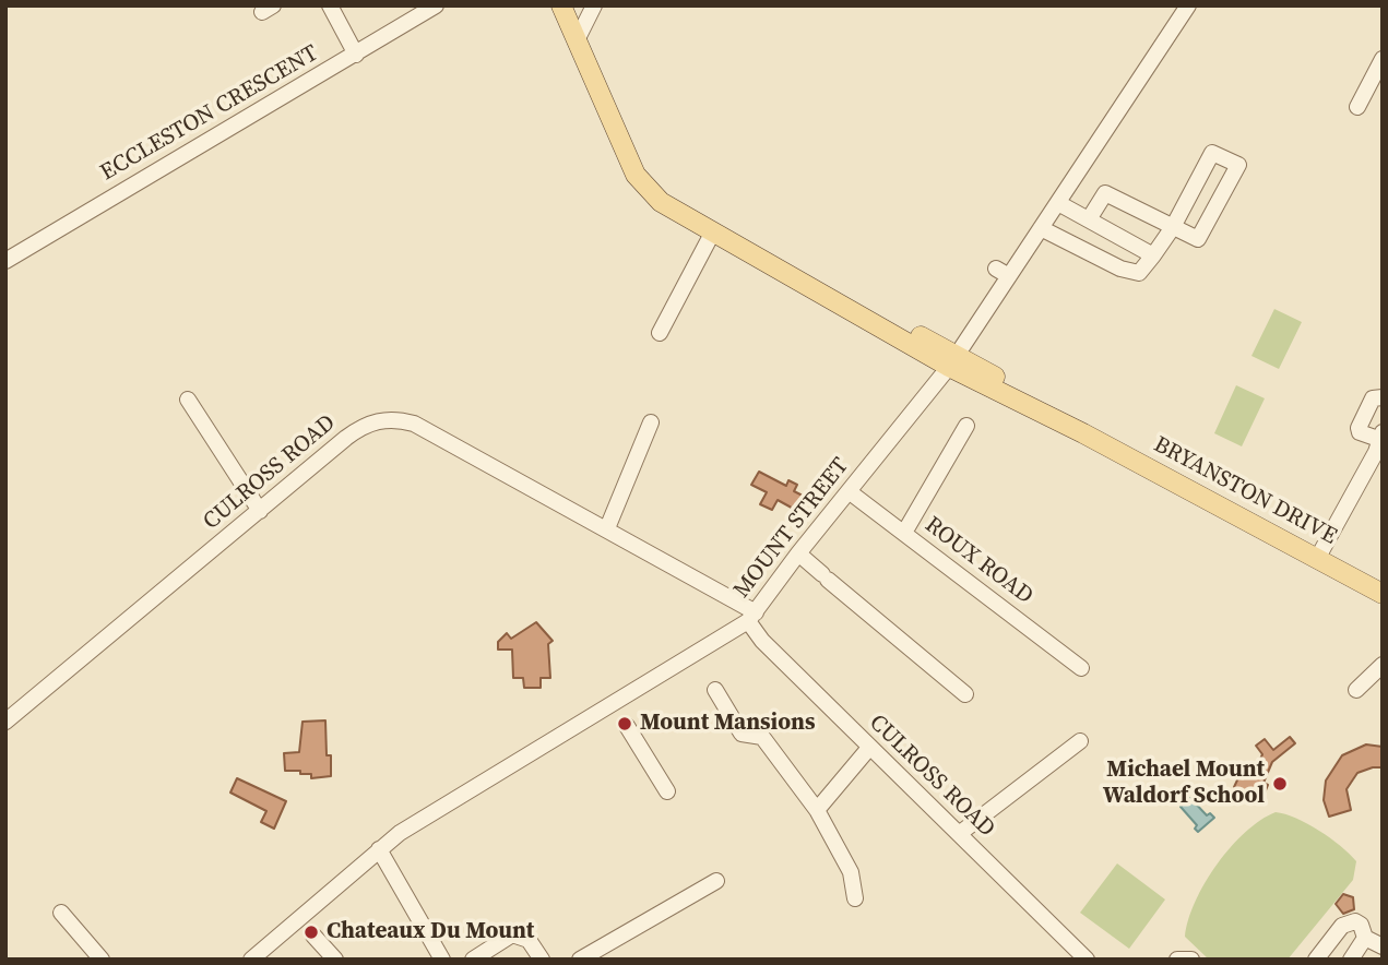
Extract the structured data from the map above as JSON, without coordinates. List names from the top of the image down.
{
  "streets": {
    "main road": ["BRYANSTON DRIVE"],
    "street": [
      "ECCLESTON CRESCENT",
      "CULROSS ROAD",
      "MOUNT STREET",
      "ROUX ROAD"
    ]
  },
  "crossings": [
    ["CULROSS ROAD", "MOUNT STREET"],
    ["BRYANSTON DRIVE", "MOUNT STREET"],
    ["MOUNT STREET", "ROUX ROAD"]
  ],
  "places": ["Mount Mansions", "Michael Mount Waldorf School", "Chateaux Du Mount"]
}
